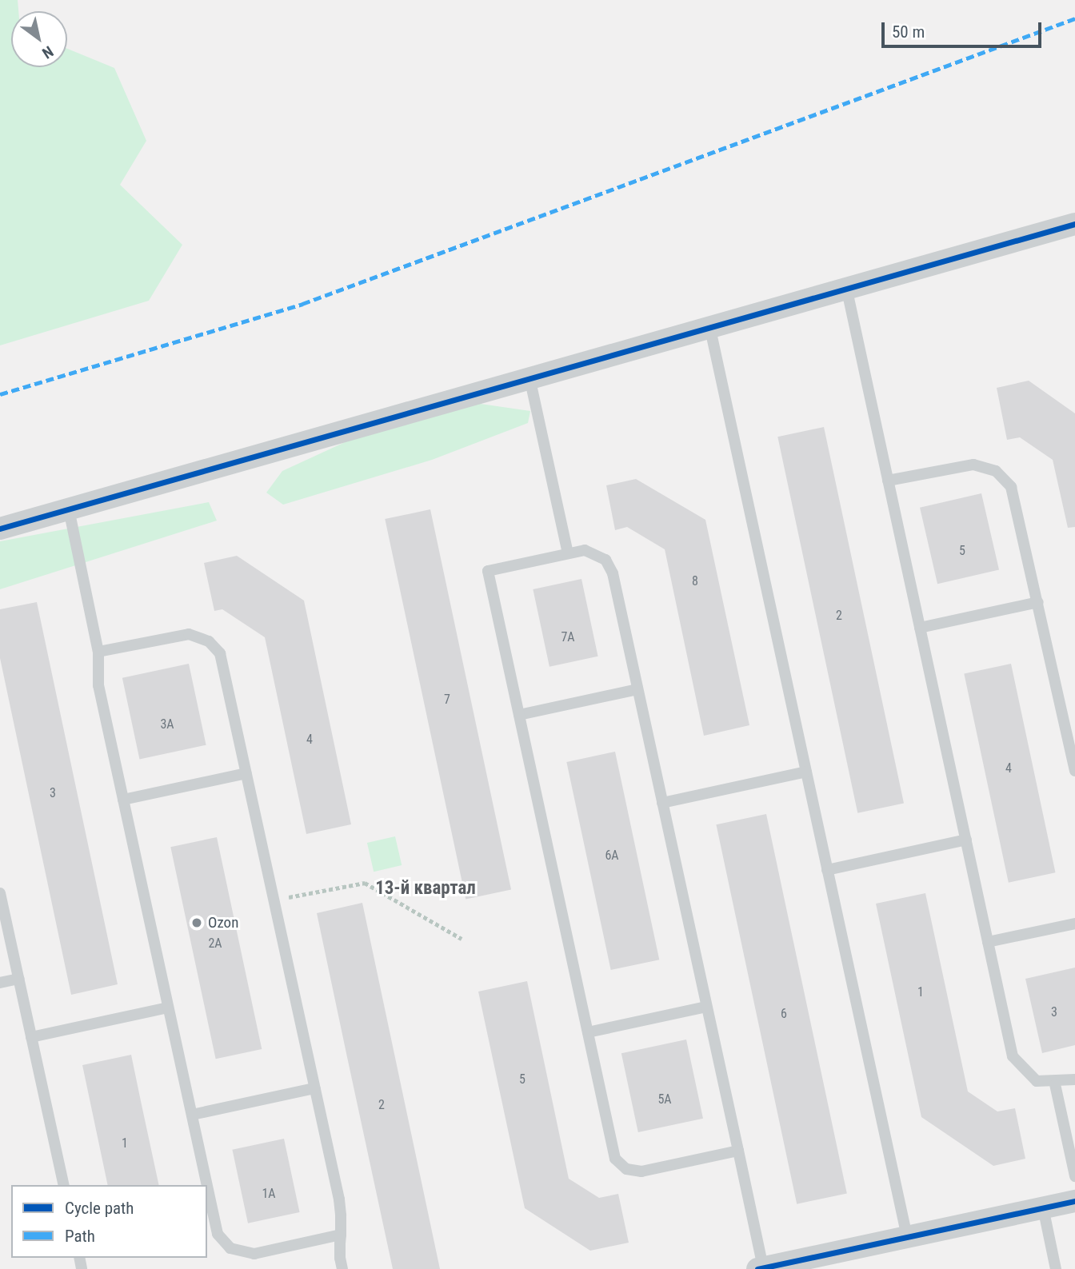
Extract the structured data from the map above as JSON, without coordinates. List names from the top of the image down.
{
  "districts": ["13-й квартал"],
  "places": ["Ozon"],
  "house_numbers": [
    "5",
    "8",
    "2",
    "7А",
    "7",
    "3А",
    "4",
    "4",
    "3",
    "6А",
    "2А",
    "1",
    "3",
    "6",
    "5",
    "5А",
    "2",
    "1",
    "1А"
  ],
  "legend": ["Cycle path", "Path"],
  "scale_bar": "50 m",
  "north": "bottom right"
}
